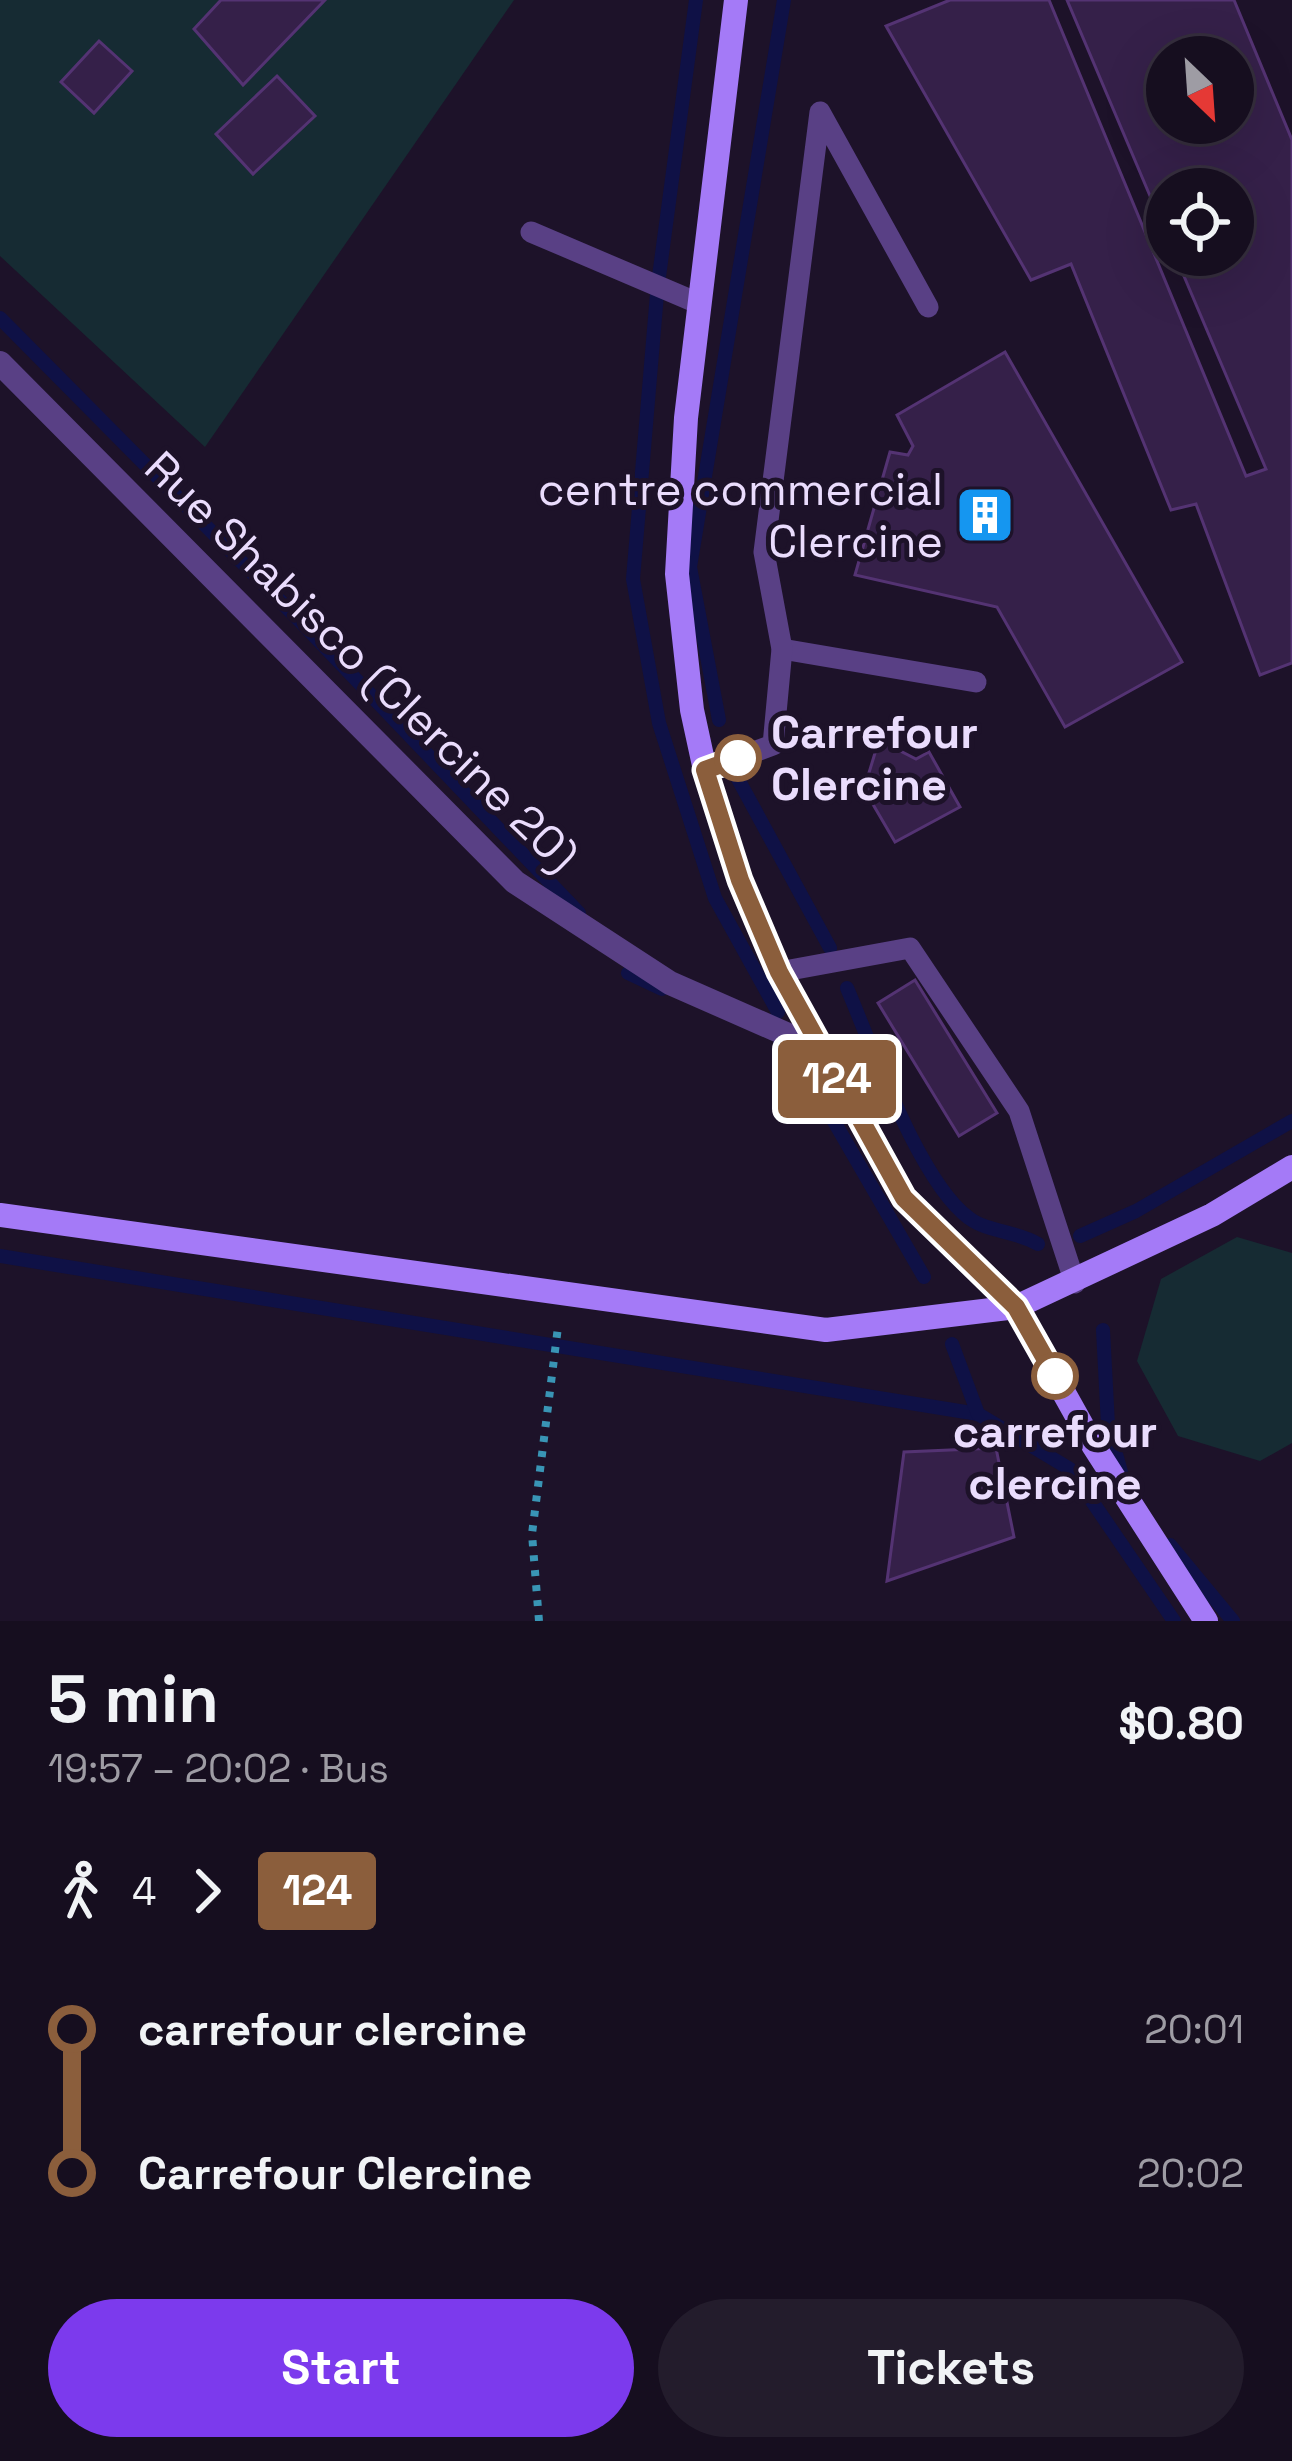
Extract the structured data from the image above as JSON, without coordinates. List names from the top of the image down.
{
  "streets": {
    "street": ["Rue Shabisco (Clercine 20)"]
  },
  "places": {
    "building": ["centre commercial Clercine"],
    "other": ["Carrefour Clercine", "carrefour clercine"]
  },
  "lines": ["bus line 124"],
  "north": "bottom right",
  "page": {
    "on_map": "124",
    "heading": ["5 min", "19:57 – 20:02 · Bus", "$0.80"],
    "legs": ["4", "124"],
    "list": [
      {
        "name": "carrefour clercine",
        "value": "20:01"
      },
      {
        "name": "Carrefour Clercine",
        "value": "20:02"
      }
    ],
    "buttons": ["Start", "Tickets"]
  }
}
